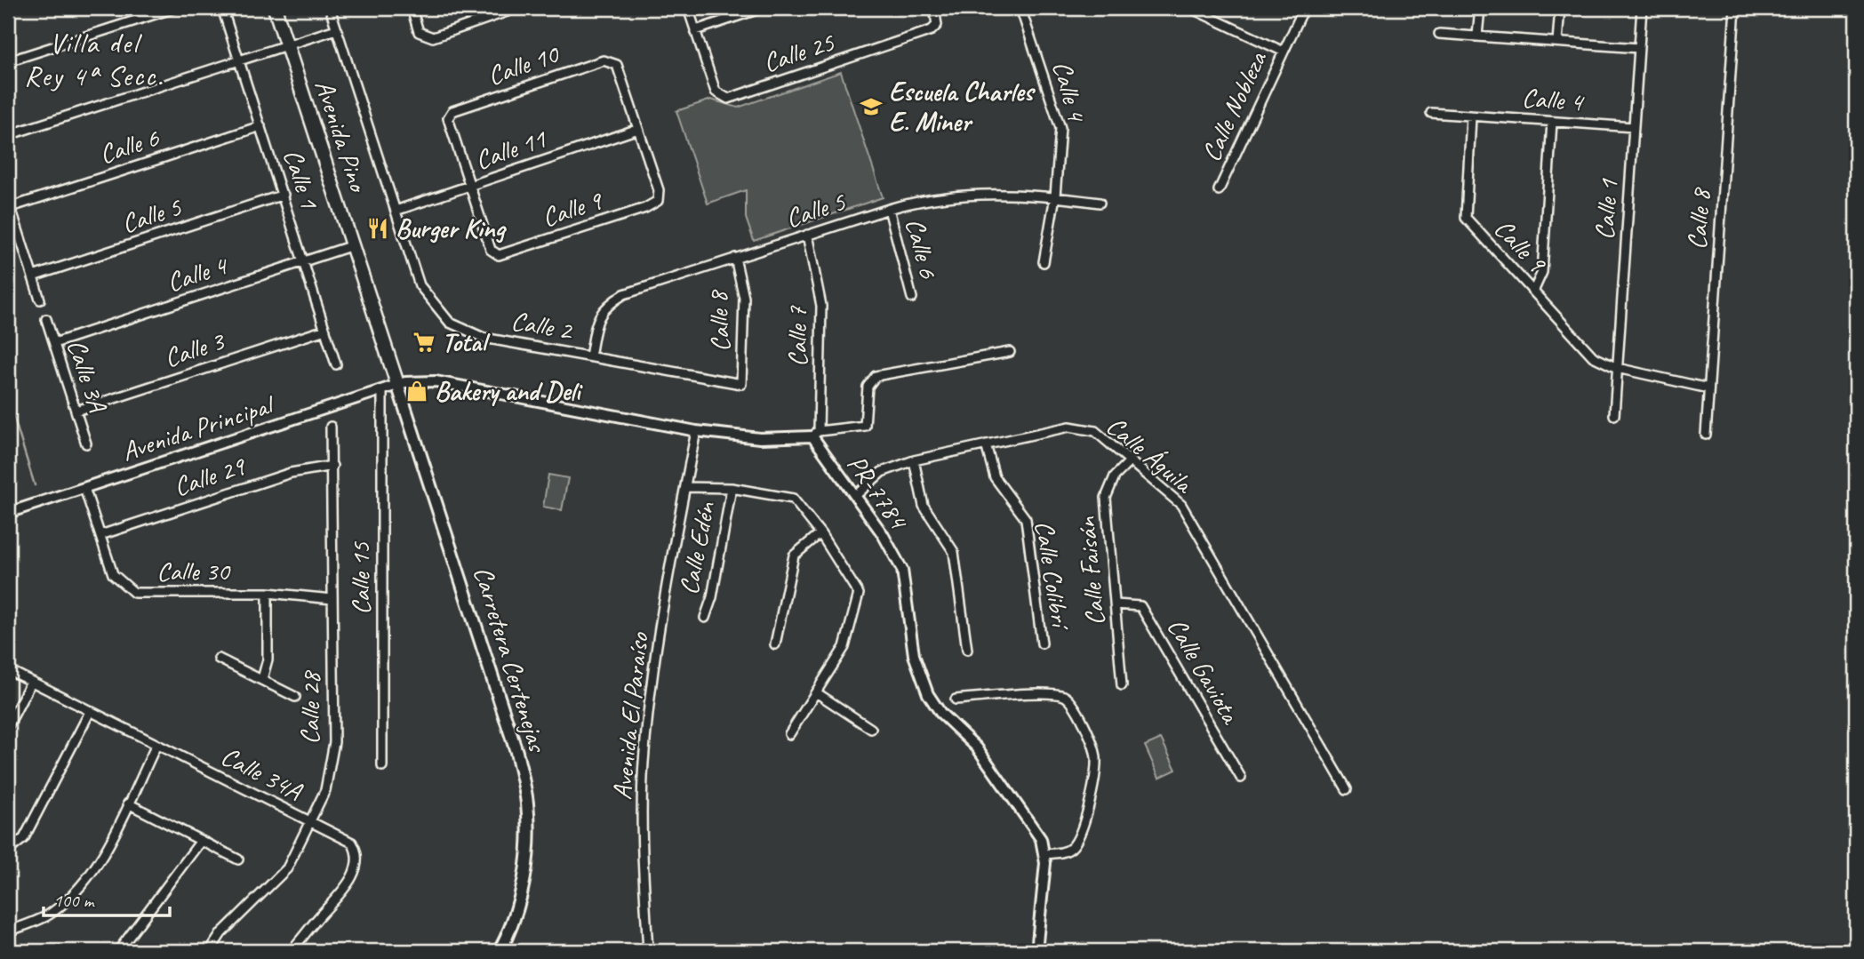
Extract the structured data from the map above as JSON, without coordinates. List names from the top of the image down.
{
  "streets": {
    "main road": ["Avenida Pino", "Carretera Certenejas"],
    "street": [
      "Calle 25",
      "Calle 10",
      "Calle 4",
      "Calle Nobleza",
      "Calle 6",
      "Calle 11",
      "Calle 1",
      "Calle 9",
      "Calle 5",
      "Calle 8",
      "Calle 2",
      "Calle 7",
      "Calle 3",
      "Calle 3A",
      "Avenida Principal",
      "Calle Águila",
      "Calle 29",
      "PR-7784",
      "Calle Edén",
      "Calle 30",
      "Calle Faisán",
      "Calle Colibrí",
      "Calle 15",
      "Calle Gaviota",
      "Calle 28",
      "Avenida El Paraíso",
      "Calle 34A"
    ]
  },
  "crossings": [
    ["Calle 10", "Calle 11"],
    ["Calle 10", "Calle 9"],
    ["Calle 4", "Avenida Pino"],
    ["Calle 4", "Calle 1"],
    ["Calle 4", "Calle 9"],
    ["Calle 4", "Calle 5"],
    ["Calle 4", "Calle 3A"],
    ["Avenida Pino", "Avenida Principal"],
    ["Avenida Pino", "Carretera Certenejas"],
    ["Calle 6", "Calle 1"],
    ["Calle 6", "Calle 5"],
    ["Calle 11", "Calle 9"],
    ["Calle 11", "Calle 2"],
    ["Calle 1", "Calle 9"],
    ["Calle 1", "Calle 5"],
    ["Calle 1", "Calle 3"],
    ["Calle 9", "Calle 8"],
    ["Calle 5", "Calle 8"],
    ["Calle 5", "Calle 2"],
    ["Calle 5", "Calle 7"],
    ["Calle 8", "Calle 2"],
    ["Calle 7", "PR-7784"],
    ["Calle 3", "Calle 3A"],
    ["Avenida Principal", "Calle 30"],
    ["Avenida Principal", "Calle 15"],
    ["Avenida Principal", "Carretera Certenejas"],
    ["Calle Águila", "PR-7784"],
    ["Calle Águila", "Calle Faisán"],
    ["Calle Águila", "Calle Colibrí"],
    ["Calle 29", "Calle 30"],
    ["Calle 29", "Calle 28"],
    ["Calle 30", "Calle 28"],
    ["Calle Faisán", "Calle Gaviota"],
    ["Calle 28", "Calle 34A"]
  ],
  "districts": ["Villa del Rey 4ª Secc."],
  "places": {
    "school or university": ["Escuela Charles E. Miner"],
    "restaurant": ["Burger King"],
    "supermarket": ["Total"],
    "shop": ["Bakery and Deli"]
  },
  "scale_bar": "100 m"
}
